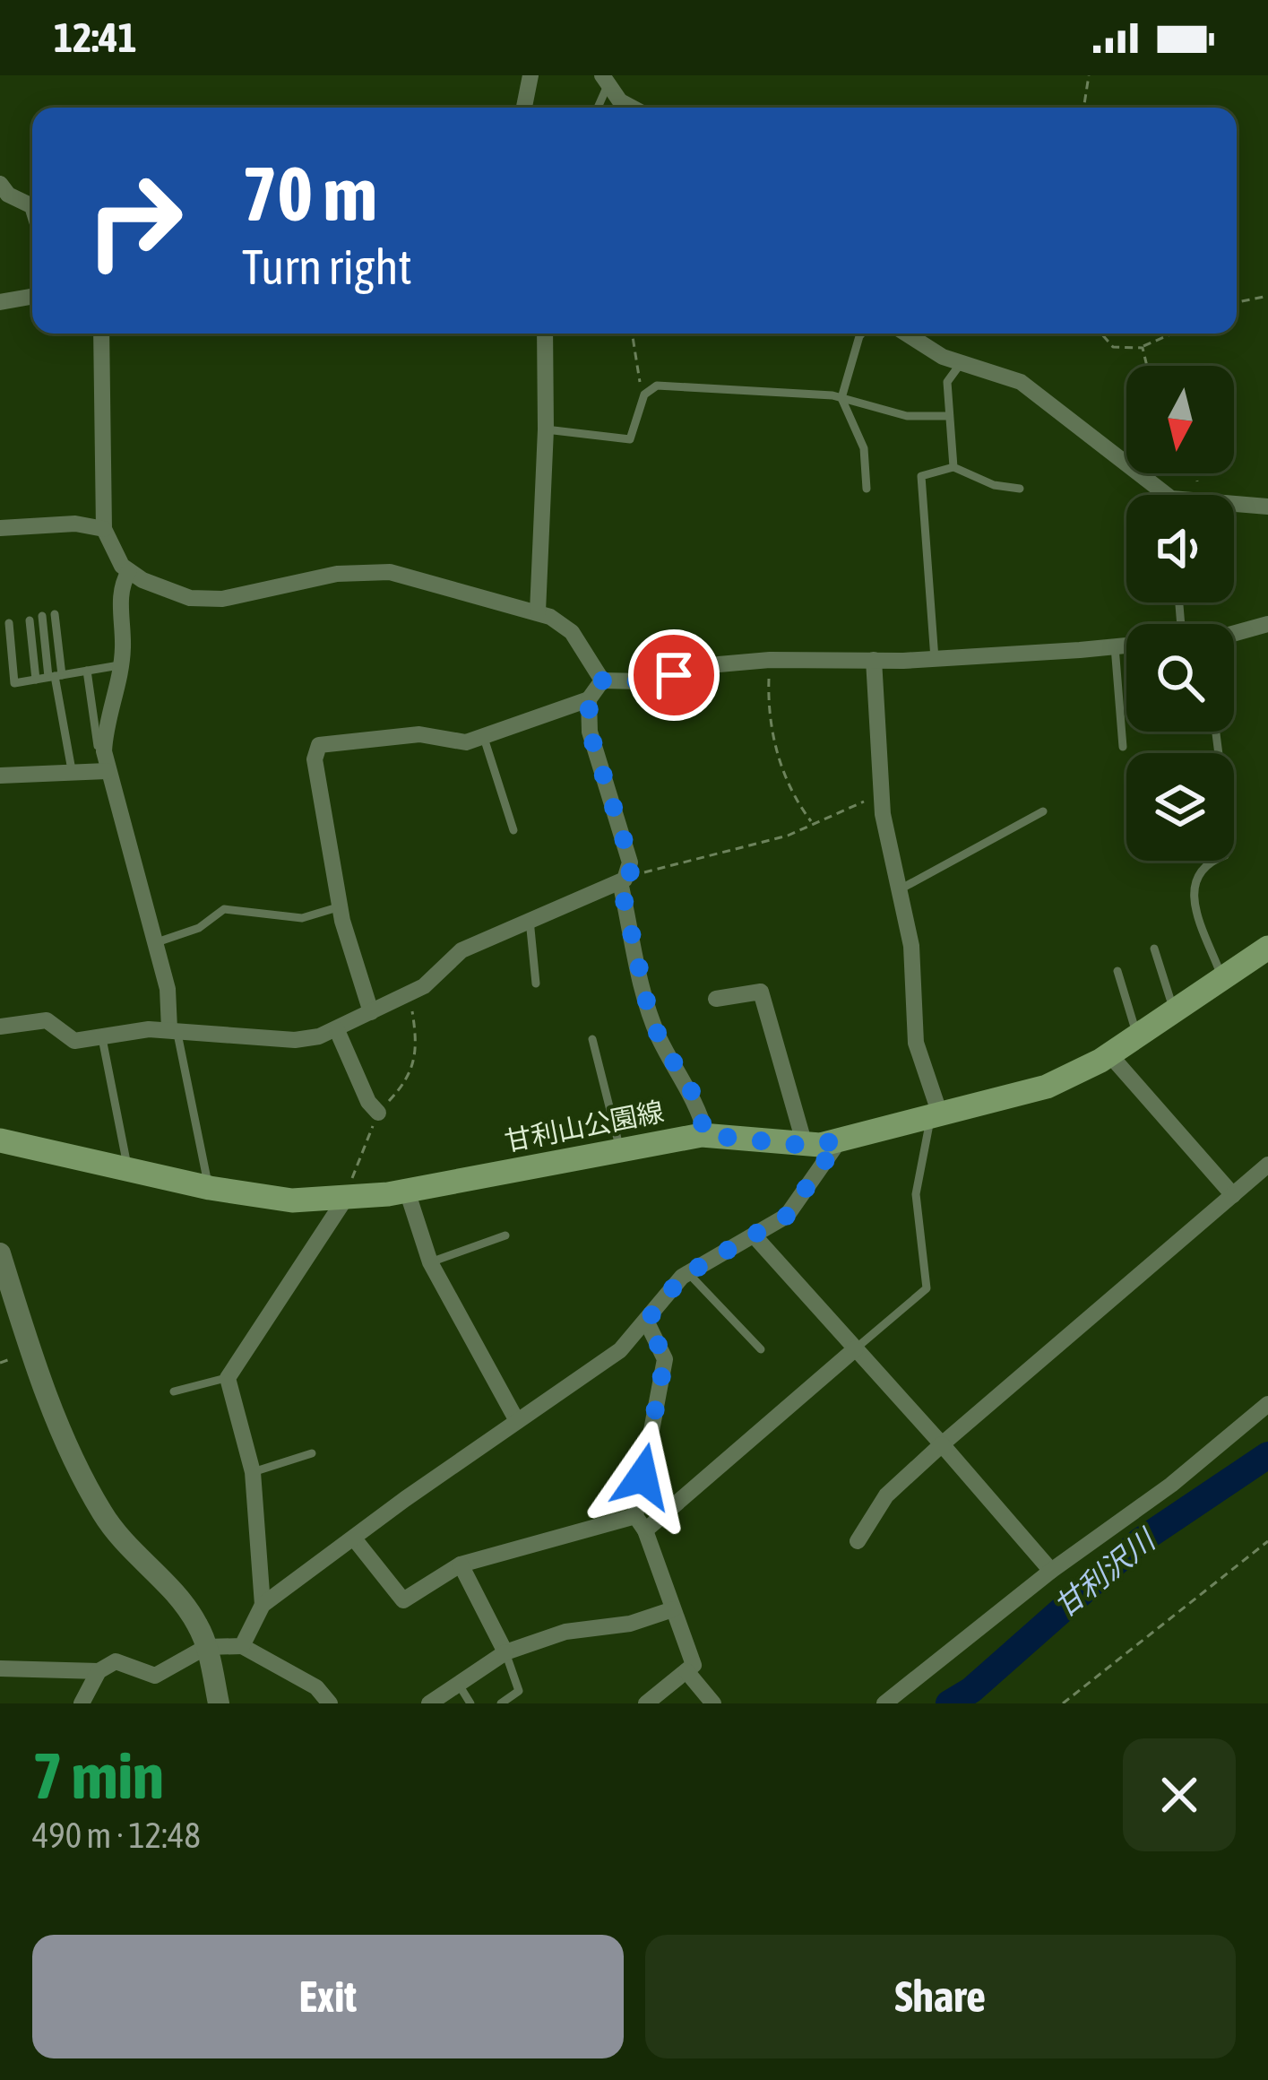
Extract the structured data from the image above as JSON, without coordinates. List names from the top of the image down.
{
  "streets": {
    "main road": ["甘利山公園線"]
  },
  "water": ["甘利沢川"],
  "north": "bottom",
  "page": {
    "status": "12:41",
    "turn": ["70 m", "Turn right"],
    "heading": ["7 min", "490 m · 12:48"],
    "buttons": ["Exit", "Share"]
  }
}
